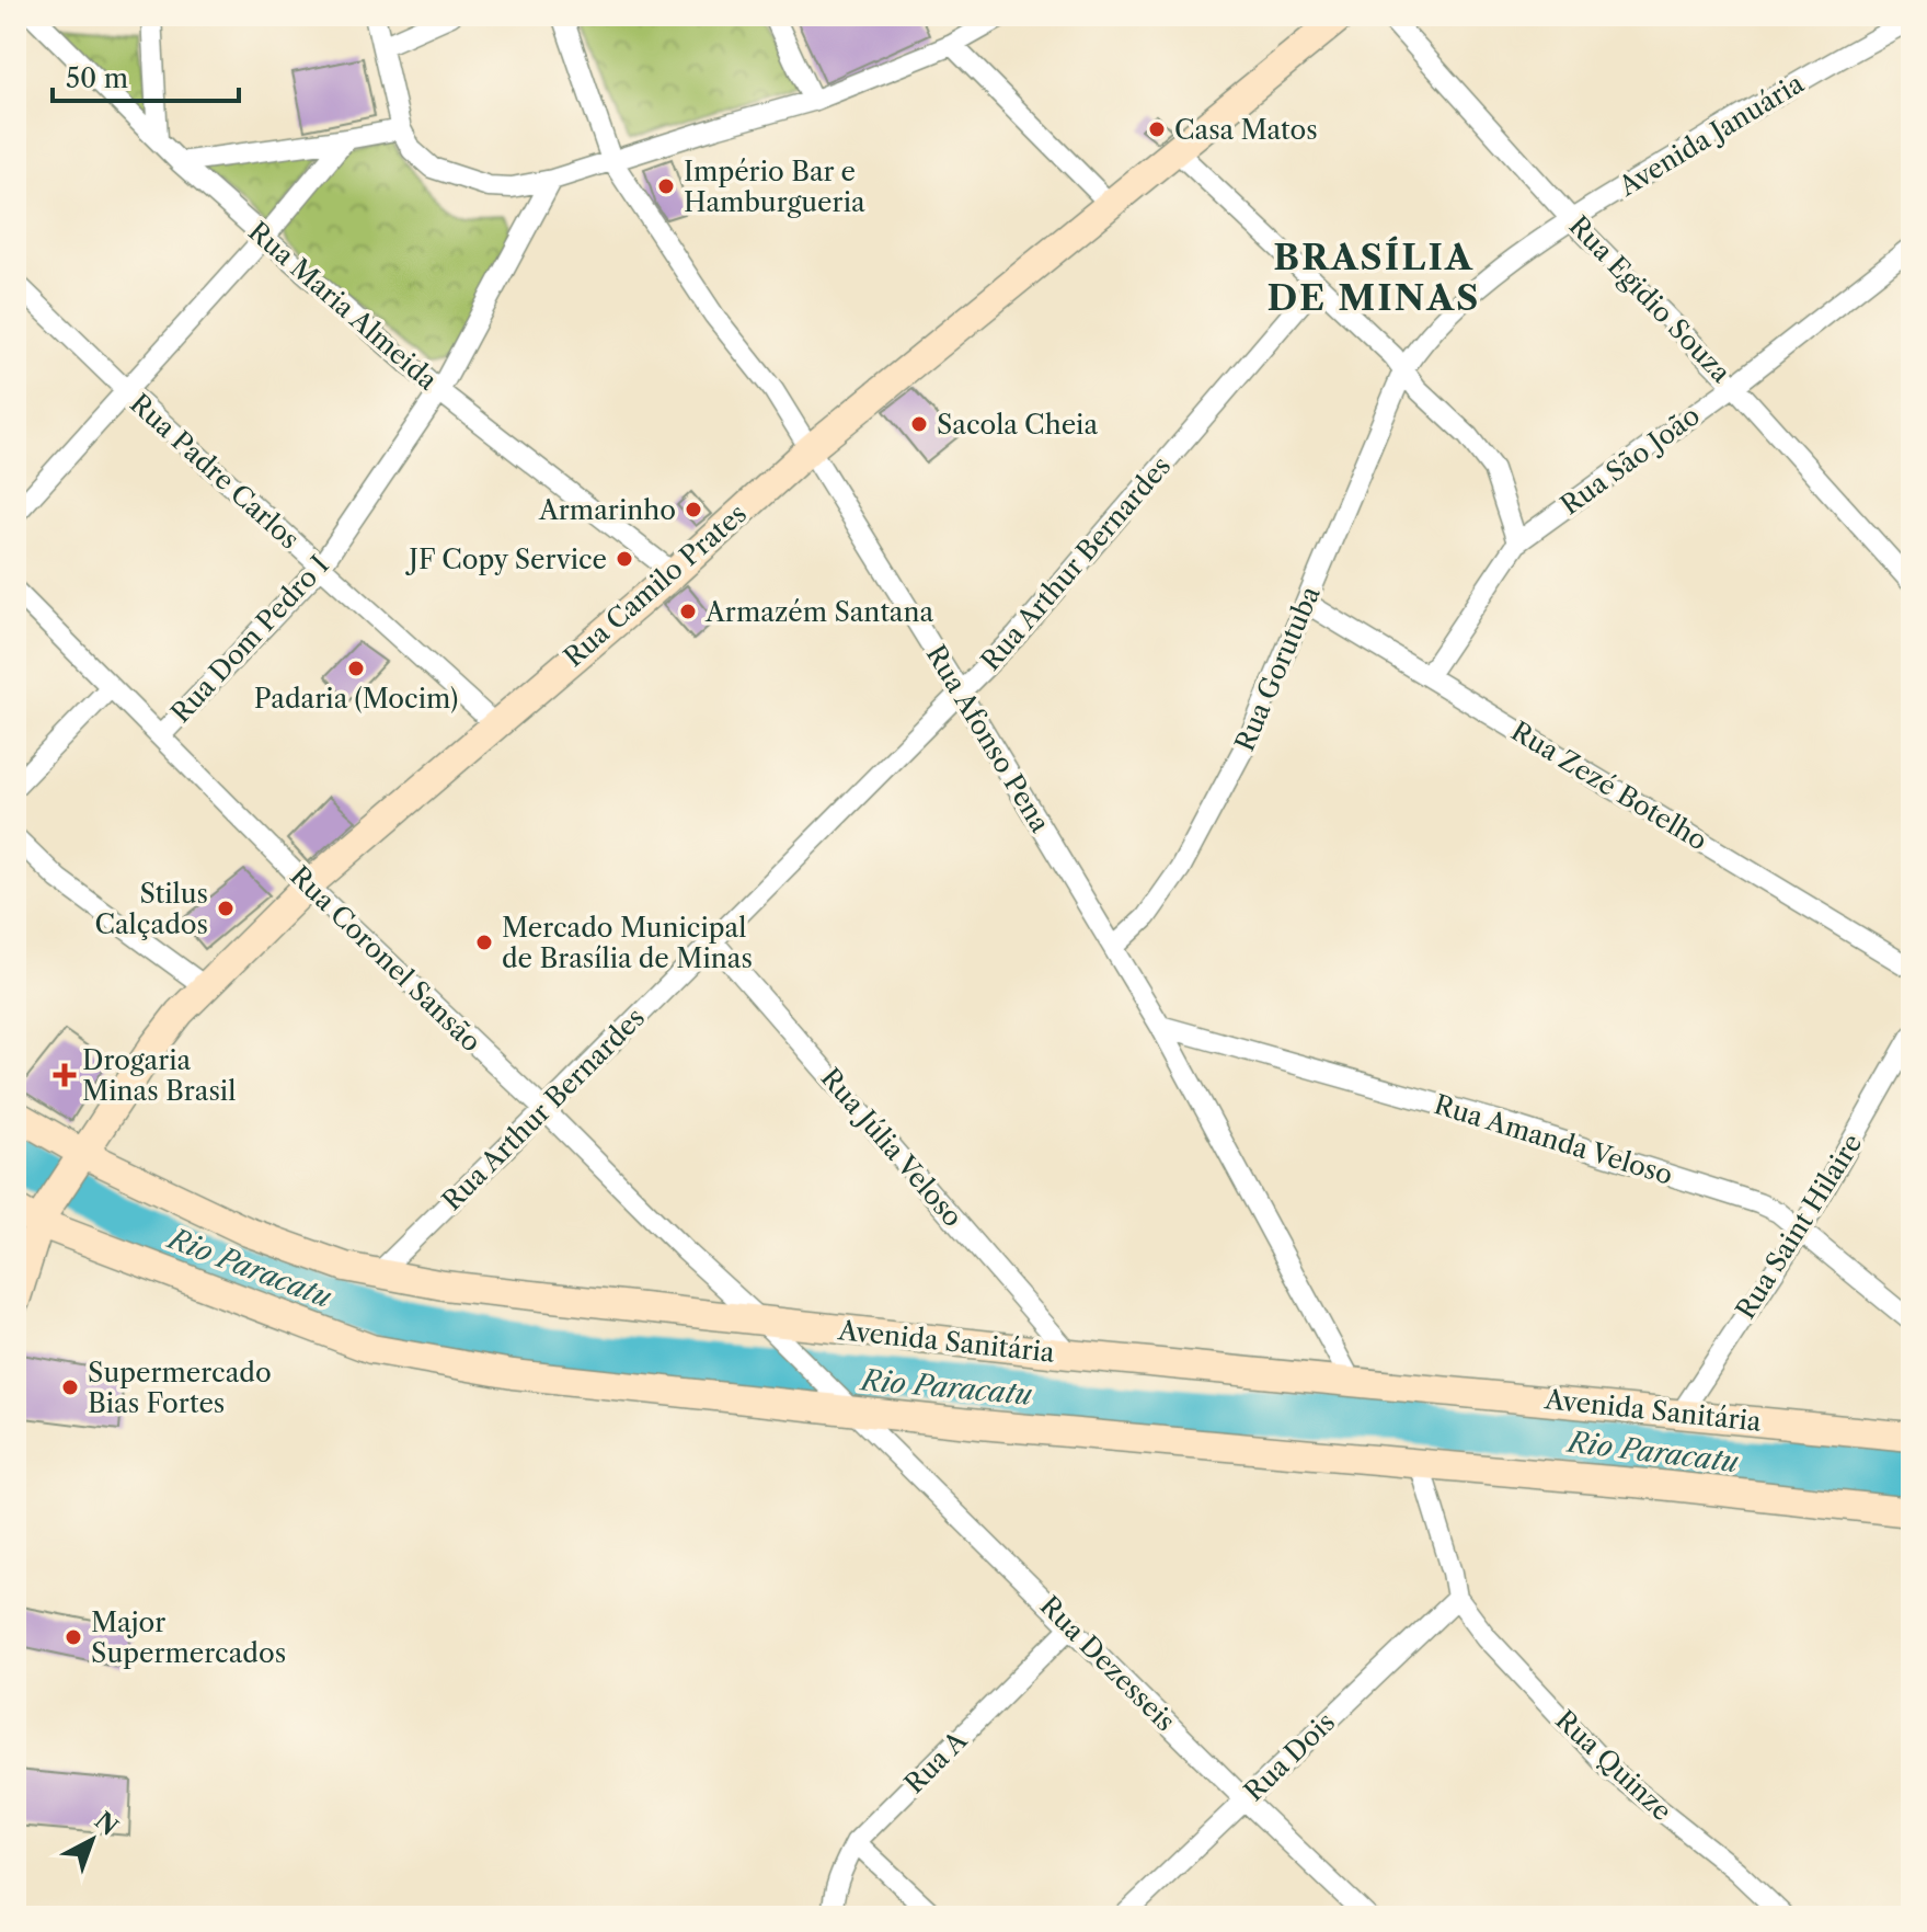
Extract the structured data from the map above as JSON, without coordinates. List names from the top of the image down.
{
  "streets": {
    "street": [
      "Avenida Januária",
      "Rua Egidio Souza",
      "Rua Maria Almeida",
      "Rua São João",
      "Rua Padre Carlos",
      "Rua Arthur Bernardes",
      "Rua Camilo Prates",
      "Rua Dom Pedro I",
      "Rua Gorutuba",
      "Rua Afonso Pena",
      "Rua Zezé Botelho",
      "Rua Coronel Sansão",
      "Rua Amanda Veloso",
      "Rua Júlia Veloso",
      "Rua Saint Hilaire",
      "Avenida Sanitária",
      "Rua Dezesseis",
      "Rua Dois",
      "Rua A",
      "Rua Quinze"
    ]
  },
  "crossings": [
    ["Avenida Januária", "Rua Egidio Souza"],
    ["Avenida Januária", "Rua Gorutuba"],
    ["Rua Egidio Souza", "Rua São João"],
    ["Rua Maria Almeida", "Rua Camilo Prates"],
    ["Rua Maria Almeida", "Rua Dom Pedro I"],
    ["Rua São João", "Rua Zezé Botelho"],
    ["Rua Padre Carlos", "Rua Camilo Prates"],
    ["Rua Padre Carlos", "Rua Dom Pedro I"],
    ["Rua Arthur Bernardes", "Rua Afonso Pena"],
    ["Rua Arthur Bernardes", "Rua Coronel Sansão"],
    ["Rua Arthur Bernardes", "Rua Júlia Veloso"],
    ["Rua Arthur Bernardes", "Avenida Sanitária"],
    ["Rua Camilo Prates", "Rua Afonso Pena"],
    ["Rua Camilo Prates", "Rua Coronel Sansão"],
    ["Rua Camilo Prates", "Avenida Sanitária"],
    ["Rua Dom Pedro I", "Rua Coronel Sansão"],
    ["Rua Gorutuba", "Rua Afonso Pena"],
    ["Rua Gorutuba", "Rua Zezé Botelho"],
    ["Rua Afonso Pena", "Rua Amanda Veloso"],
    ["Rua Afonso Pena", "Avenida Sanitária"],
    ["Rua Coronel Sansão", "Avenida Sanitária"],
    ["Rua Coronel Sansão", "Rua Dezesseis"],
    ["Rua Amanda Veloso", "Rua Saint Hilaire"],
    ["Rua Júlia Veloso", "Avenida Sanitária"],
    ["Rua Saint Hilaire", "Avenida Sanitária"],
    ["Avenida Sanitária", "Rua Dezesseis"],
    ["Rua Dezesseis", "Rua Dois"],
    ["Rua Dezesseis", "Rua A"],
    ["Rua Dois", "Rua Quinze"]
  ],
  "districts": ["BRASÍLIA DE MINAS"],
  "water": ["Rio Paracatu"],
  "places": {
    "other": [
      "Casa Matos",
      "Império Bar e Hamburgueria",
      "Sacola Cheia",
      "Armarinho",
      "JF Copy Service",
      "Armazém Santana",
      "Padaria (Mocim)",
      "Stilus Calçados",
      "Mercado Municipal de Brasília de Minas",
      "Supermercado Bias Fortes",
      "Major Supermercados"
    ],
    "health": ["Drogaria Minas Brasil"]
  },
  "scale_bar": "50 m",
  "north": "top right"
}
